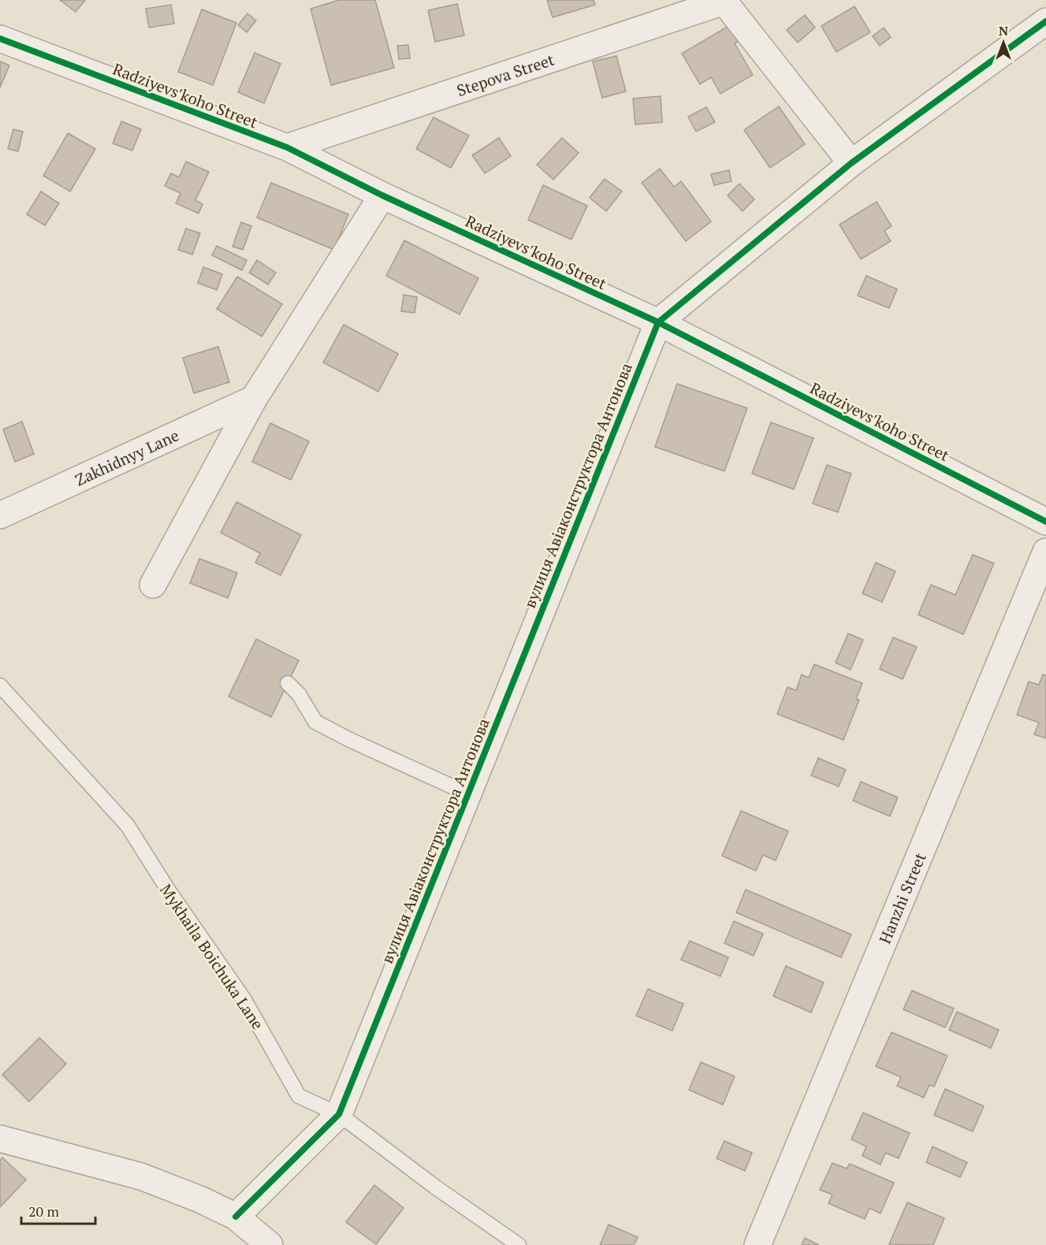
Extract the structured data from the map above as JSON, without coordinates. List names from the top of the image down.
{
  "streets": {
    "street": [
      "Stepova Street",
      "Radziyevsʹkoho Street",
      "Zakhidnyy Lane",
      "вулиця Авіаконструктора Антонова",
      "Hanzhi Street"
    ],
    "lane": ["Mykhaila Boichuka Lane"]
  },
  "crossings": [
    ["Stepova Street", "Radziyevsʹkoho Street"],
    ["Radziyevsʹkoho Street", "вулиця Авіаконструктора Антонова"],
    ["вулиця Авіаконструктора Антонова", "Mykhaila Boichuka Lane"]
  ],
  "scale_bar": "20 m",
  "north": "top"
}
